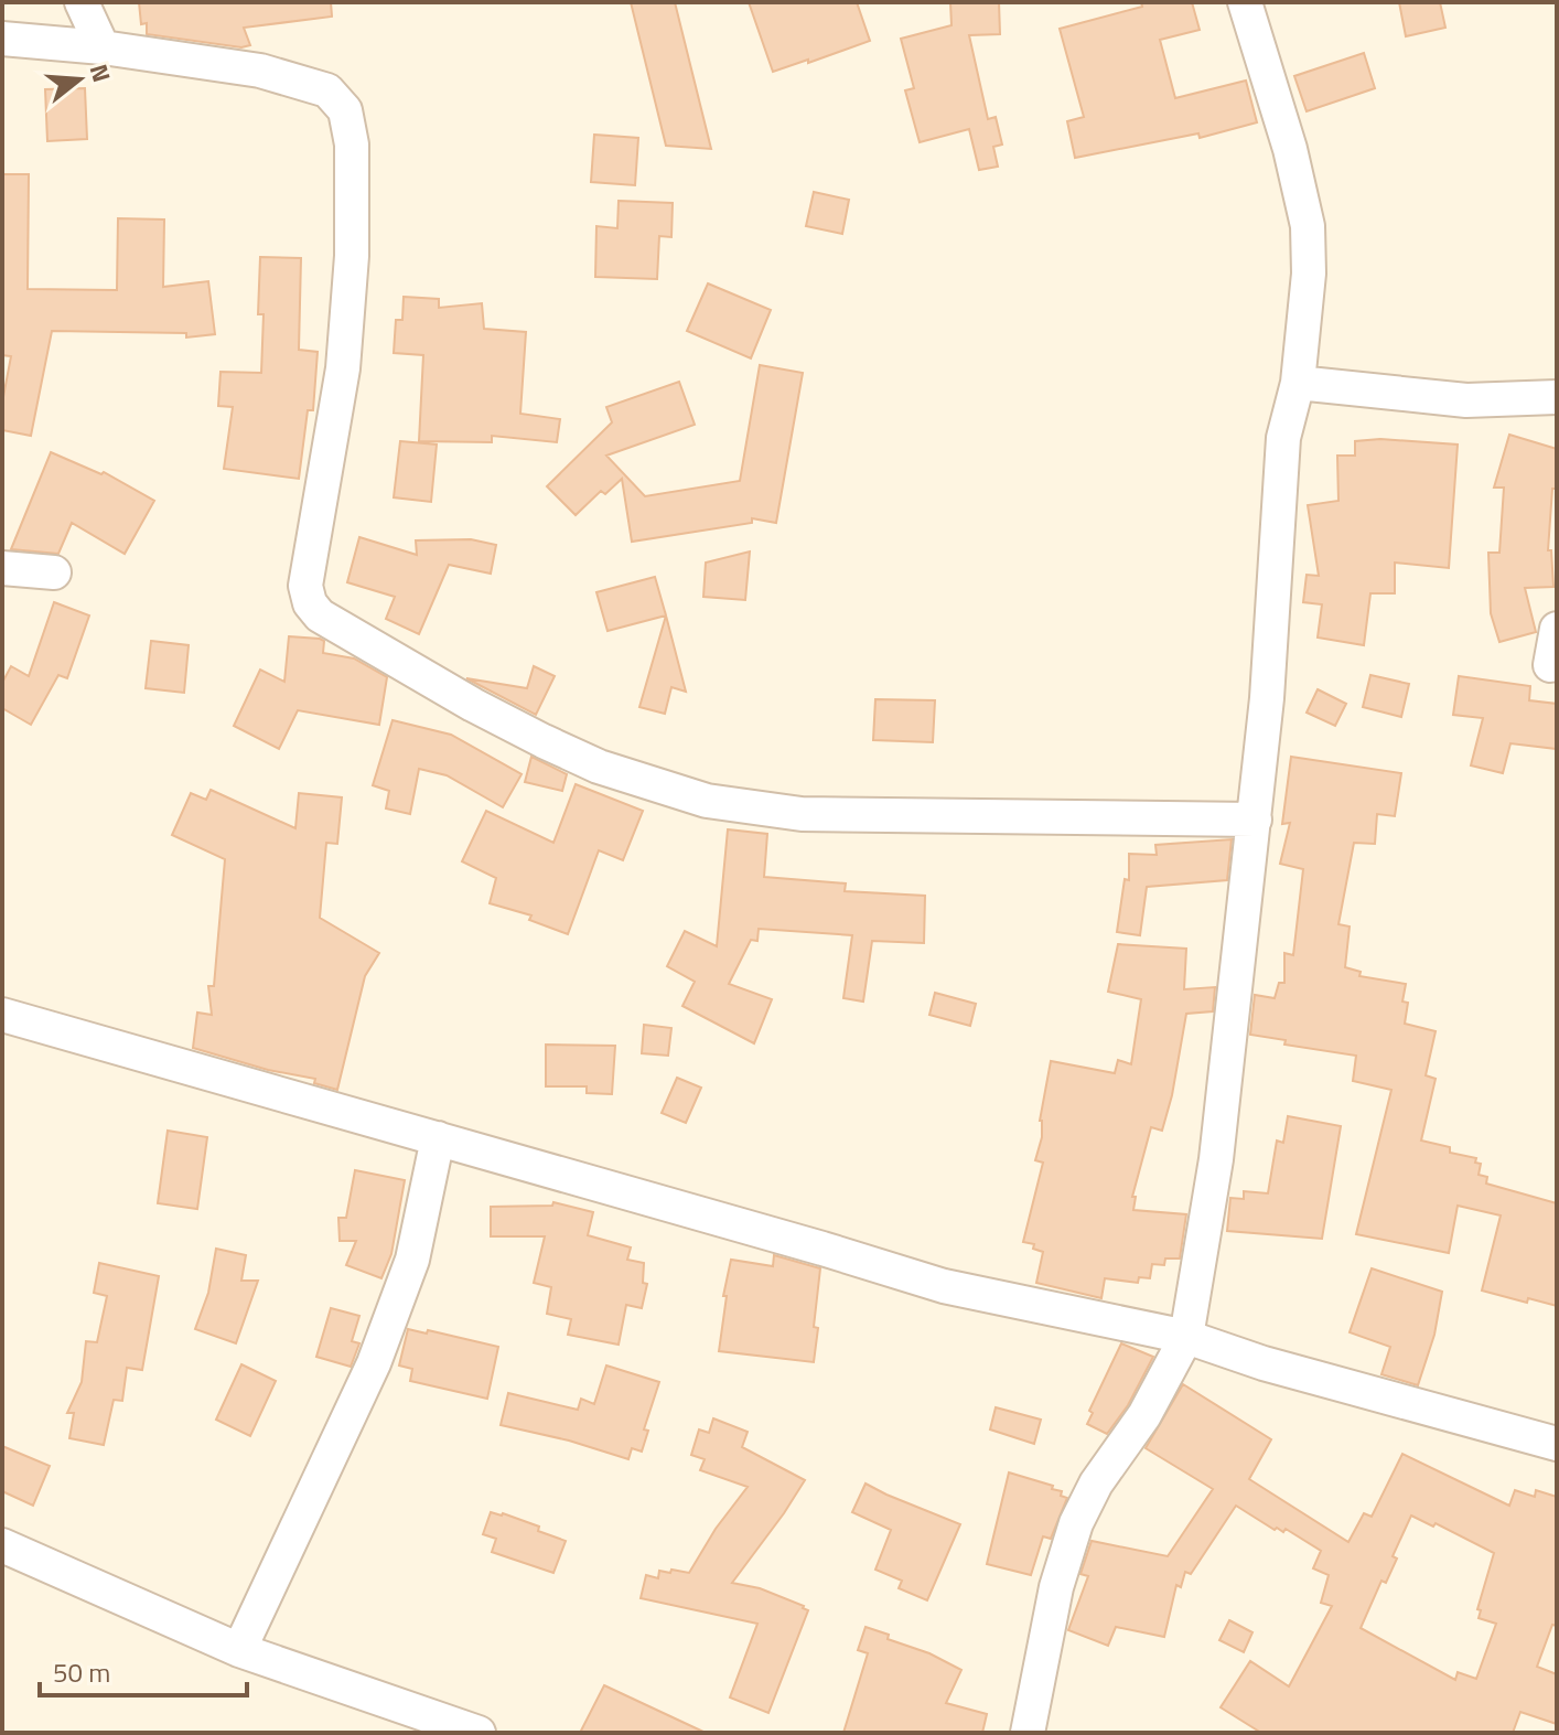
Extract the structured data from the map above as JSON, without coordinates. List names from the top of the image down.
{
  "scale_bar": "50 m",
  "north": "right"
}
